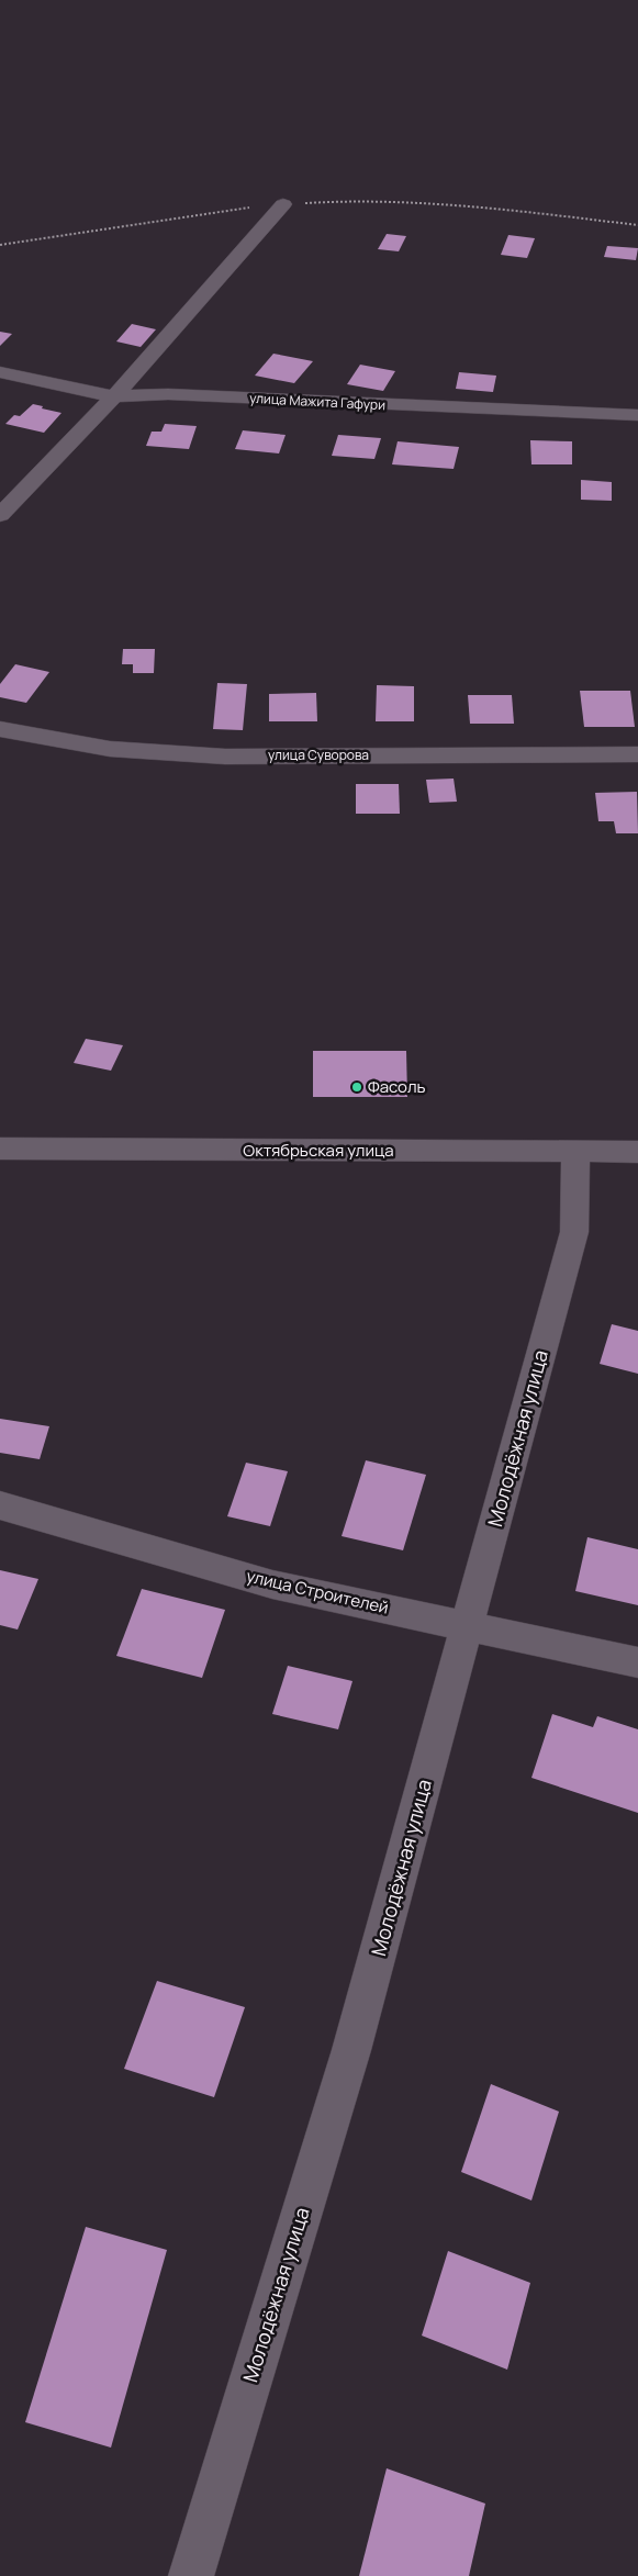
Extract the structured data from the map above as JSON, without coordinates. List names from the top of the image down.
{
  "streets": {
    "street": [
      "улица Мажита Гафури",
      "улица Суворова",
      "Октябрьская улица",
      "Молодёжная улица",
      "улица Строителей"
    ]
  },
  "crossings": [
    ["Октябрьская улица", "Молодёжная улица"],
    ["Молодёжная улица", "улица Строителей"]
  ],
  "places": ["Фасоль"]
}
